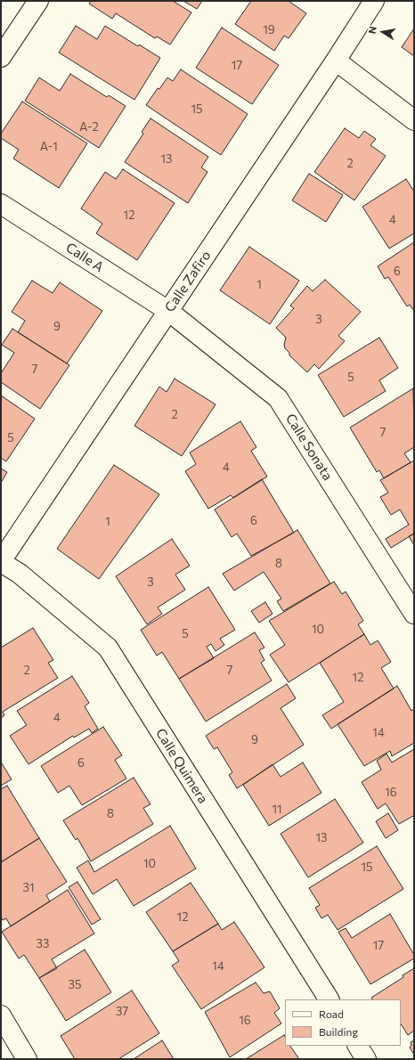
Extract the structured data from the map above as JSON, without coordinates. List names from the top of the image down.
{
  "streets": {
    "street": [
      "Calle A",
      "Calle Zafiro",
      "Calle Sonata",
      "Calle Quimera"
    ]
  },
  "crossings": [
    ["Calle A", "Calle Zafiro"],
    ["Calle A", "Calle Sonata"],
    ["Calle Zafiro", "Calle Sonata"],
    ["Calle Zafiro", "Calle Quimera"]
  ],
  "house_numbers": [
    "19",
    "17",
    "15",
    "A-2",
    "A-1",
    "13",
    "2",
    "12",
    "4",
    "6",
    "1",
    "3",
    "9",
    "7",
    "5",
    "2",
    "7",
    "5",
    "4",
    "6",
    "1",
    "8",
    "3",
    "10",
    "5",
    "2",
    "7",
    "12",
    "4",
    "14",
    "9",
    "6",
    "16",
    "11",
    "8",
    "13",
    "10",
    "15",
    "31",
    "12",
    "33",
    "17",
    "14",
    "35",
    "37",
    "16"
  ],
  "legend": ["Road", "Building"],
  "north": "left"
}
